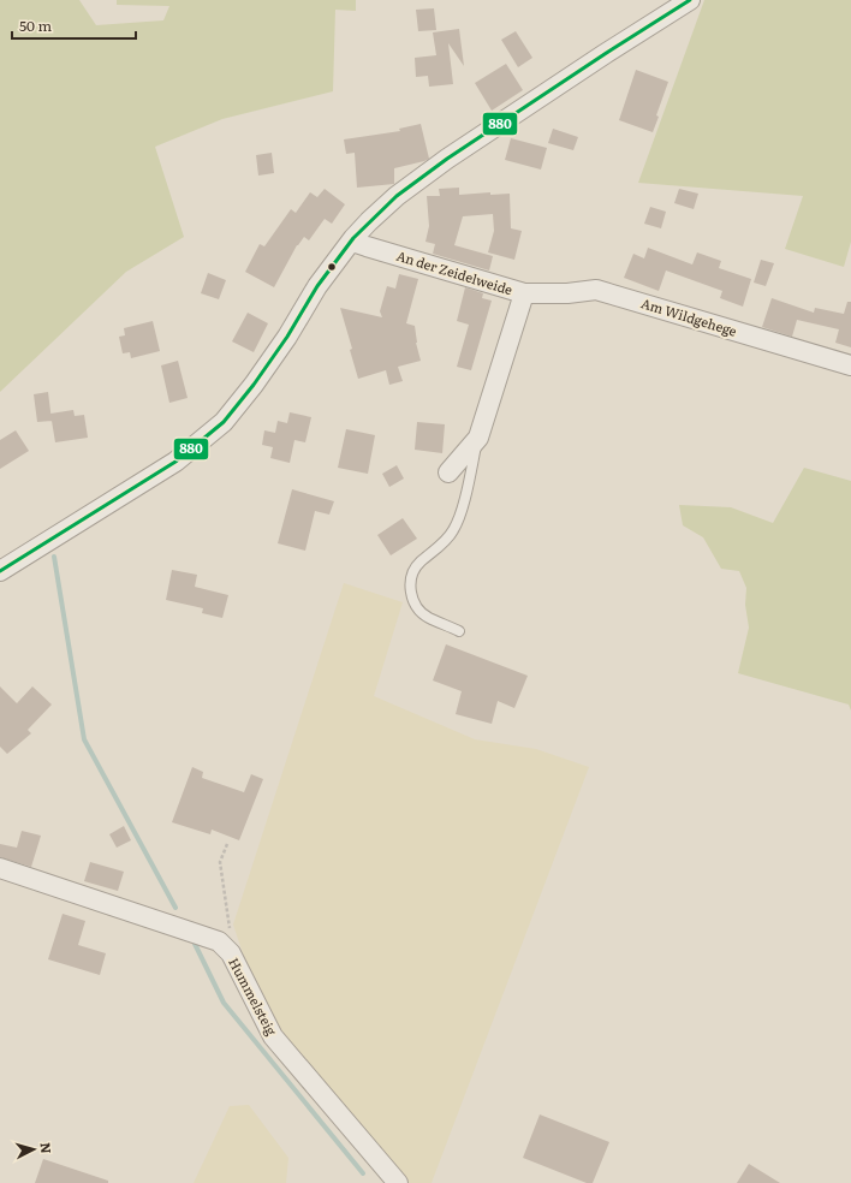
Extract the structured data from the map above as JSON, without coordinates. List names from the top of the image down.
{
  "streets": {
    "street": ["An der Zeidelweide", "Am Wildgehege", "Hummelsteig"]
  },
  "crossings": [
    ["An der Zeidelweide", "Am Wildgehege"]
  ],
  "lines": ["transit line 880"],
  "scale_bar": "50 m",
  "north": "right"
}
